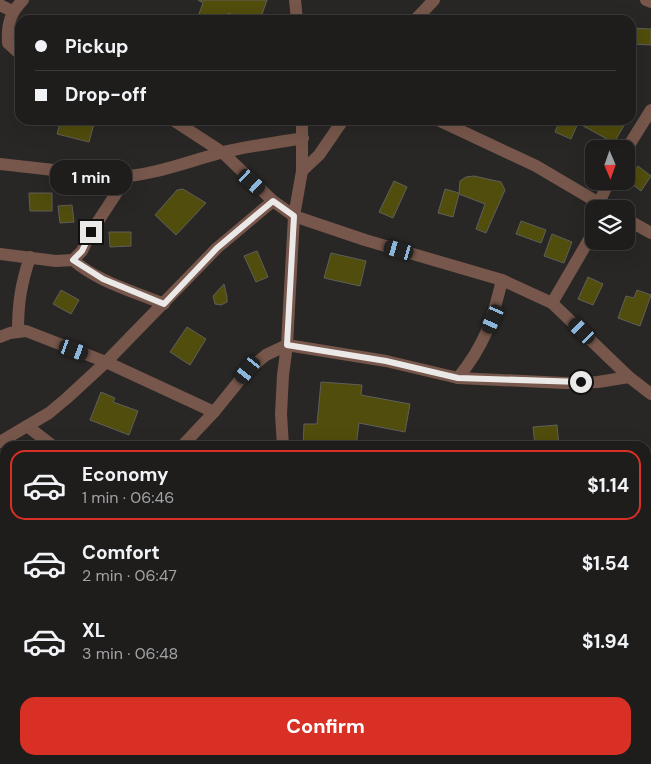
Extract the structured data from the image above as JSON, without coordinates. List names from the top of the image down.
{
  "north": "bottom",
  "page": {
    "banner": ["Pickup", "Drop-off"],
    "bubble": "1 min",
    "list": [
      {
        "name": "Economy",
        "note": "1 min · 06:46",
        "value": "$1.14"
      },
      {
        "name": "Comfort",
        "note": "2 min · 06:47",
        "value": "$1.54"
      },
      {
        "name": "XL",
        "note": "3 min · 06:48",
        "value": "$1.94"
      }
    ],
    "buttons": "Confirm"
  }
}
